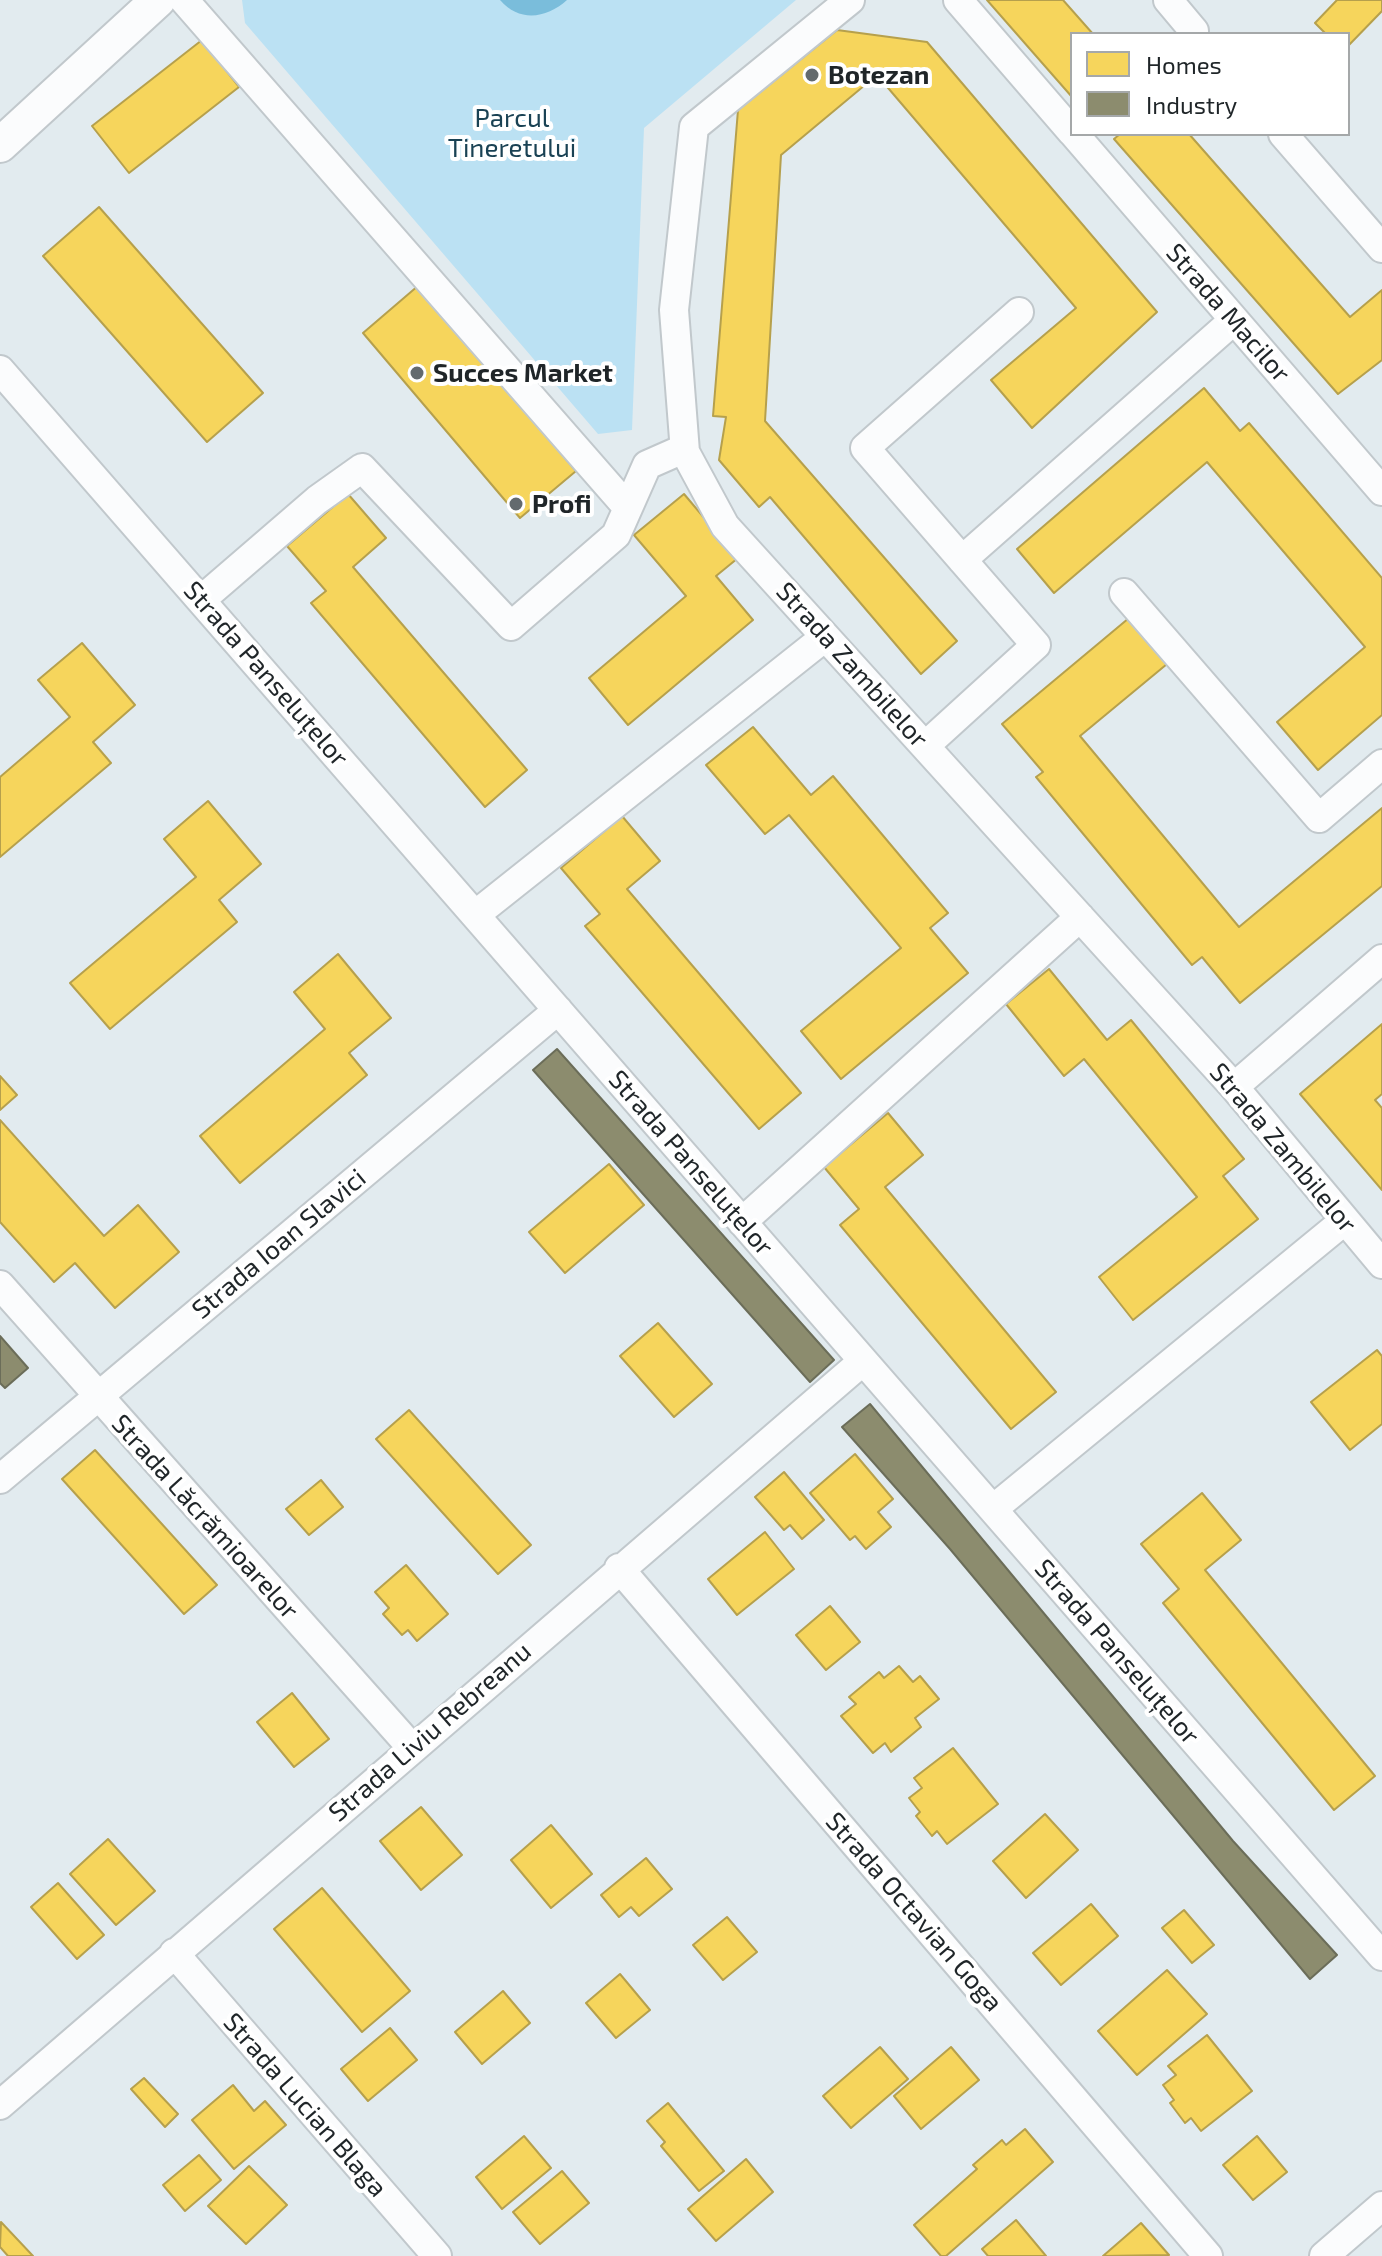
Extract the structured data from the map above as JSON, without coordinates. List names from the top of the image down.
{
  "streets": {
    "street": [
      "Strada Macilor",
      "Strada Zambilelor",
      "Strada Panseluțelor",
      "Strada Ioan Slavici",
      "Strada Lăcrămioarelor",
      "Strada Liviu Rebreanu",
      "Strada Octavian Goga",
      "Strada Lucian Blaga"
    ]
  },
  "crossings": [
    ["Strada Panseluțelor", "Strada Ioan Slavici"],
    ["Strada Panseluțelor", "Strada Liviu Rebreanu"],
    ["Strada Ioan Slavici", "Strada Lăcrămioarelor"],
    ["Strada Lăcrămioarelor", "Strada Liviu Rebreanu"],
    ["Strada Liviu Rebreanu", "Strada Octavian Goga"],
    ["Strada Liviu Rebreanu", "Strada Lucian Blaga"]
  ],
  "parks": ["Parcul Tineretului"],
  "places": ["Botezan", "Succes Market", "Profi"],
  "legend": ["Homes", "Industry"]
}
